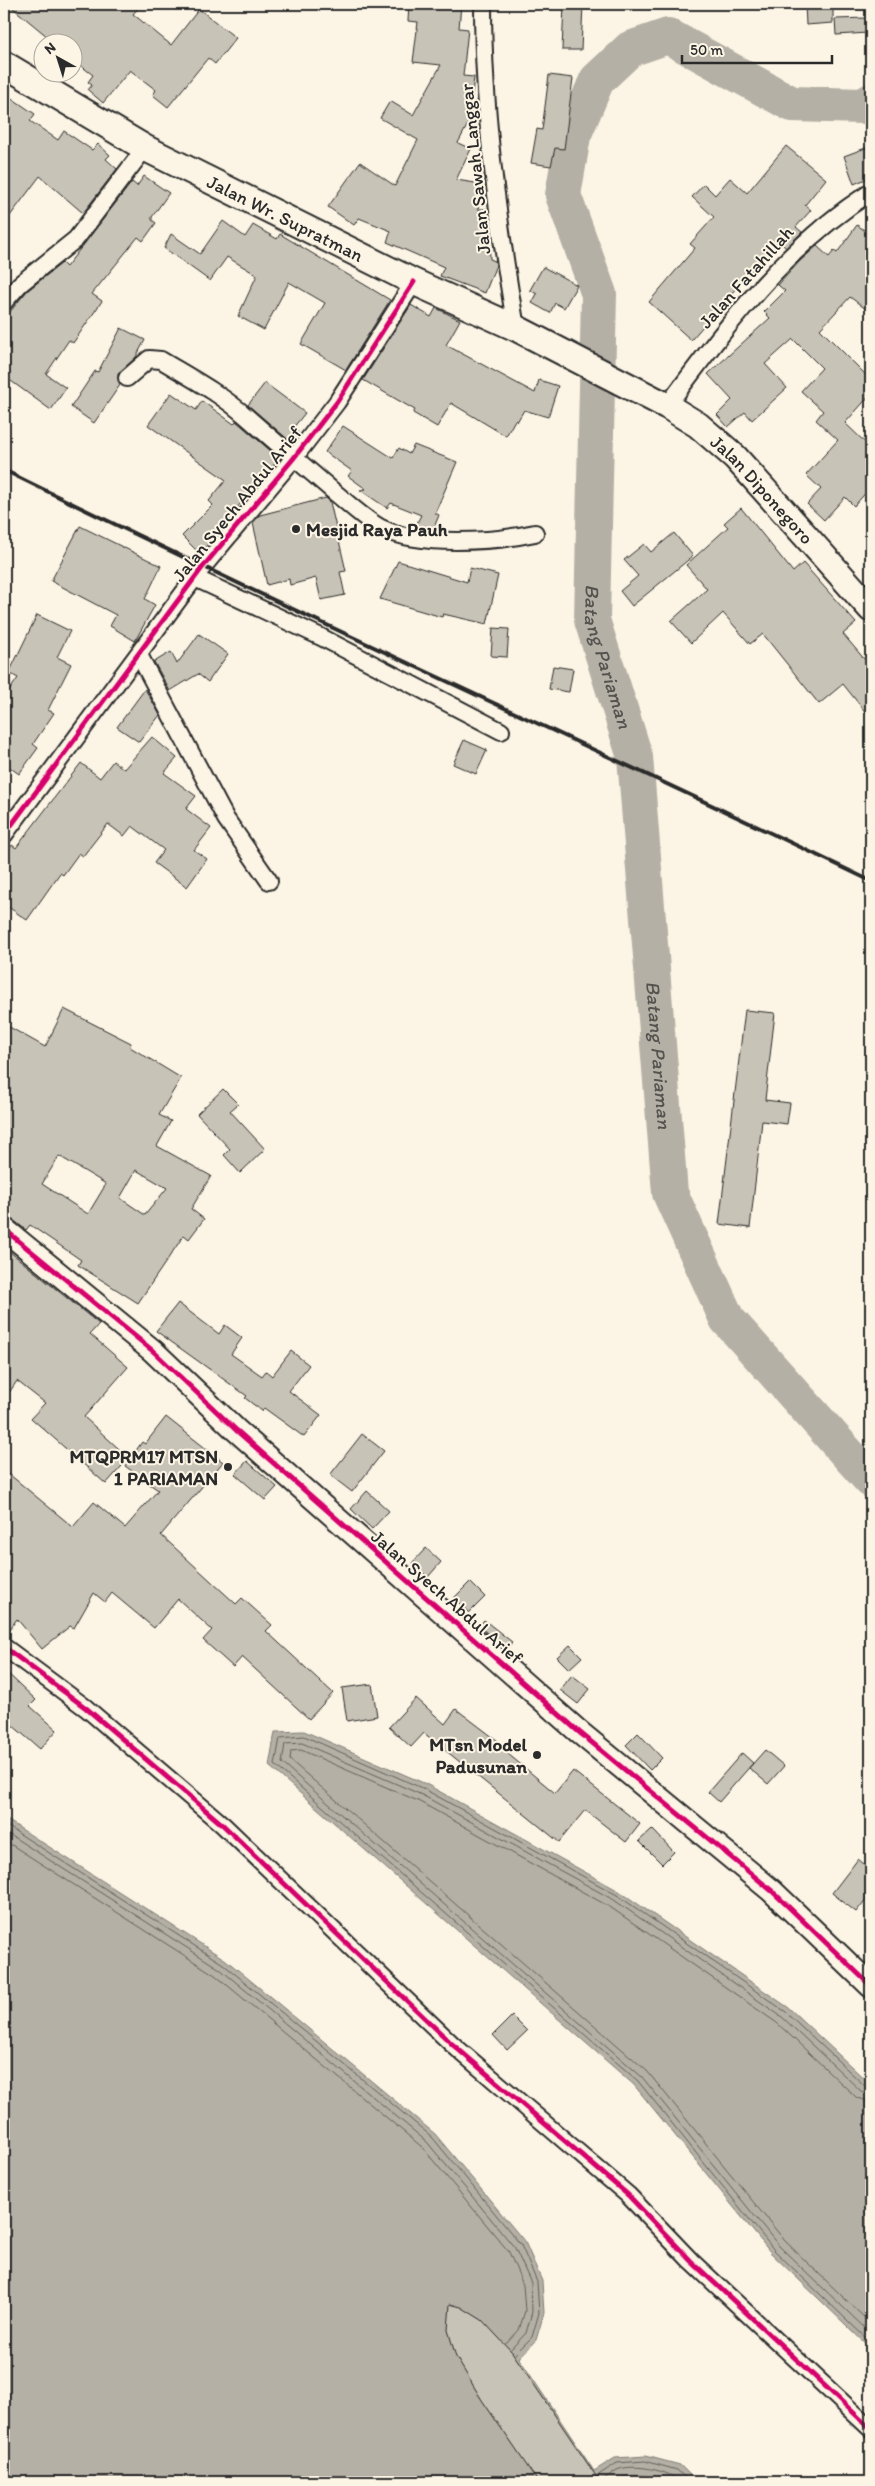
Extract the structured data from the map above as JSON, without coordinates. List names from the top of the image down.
{
  "streets": {
    "main road": ["Jalan Wr. Supratman", "Jalan Diponegoro"],
    "street": ["Jalan Sawah Langgar", "Jalan Fatahillah", "Jalan Syech Abdul Arief"]
  },
  "crossings": [
    ["Jalan Sawah Langgar", "Jalan Wr. Supratman"],
    ["Jalan Wr. Supratman", "Jalan Diponegoro"],
    ["Jalan Wr. Supratman", "Jalan Syech Abdul Arief"],
    ["Jalan Fatahillah", "Jalan Diponegoro"]
  ],
  "water": ["Batang Pariaman"],
  "places": ["Mesjid Raya Pauh", "MTQPRM17 MTSN 1 PARIAMAN", "MTsn Model Padusunan"],
  "scale_bar": "50 m",
  "north": "top left"
}
